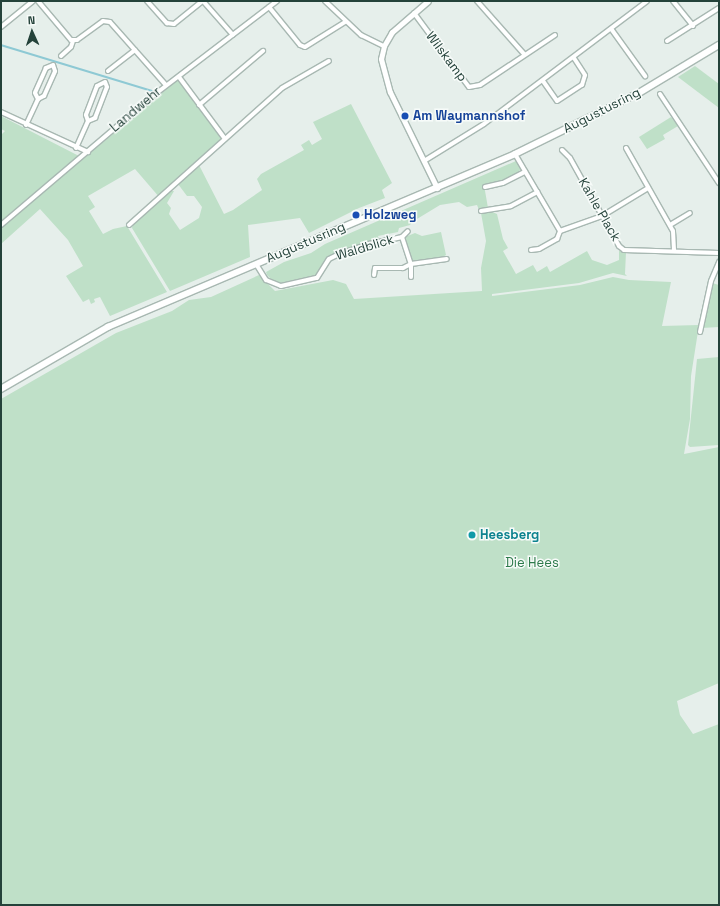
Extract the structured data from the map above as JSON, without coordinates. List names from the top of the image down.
{
  "streets": {
    "main road": ["Augustusring"],
    "street": [
      "Wilskamp",
      "Landwehr",
      "Kahle Plack",
      "Waldblick"
    ]
  },
  "crossings": [
    ["Augustusring", "Waldblick"]
  ],
  "parks": ["Die Hees"],
  "places": ["Am Waymannshof", "Holzweg", "Heesberg"],
  "north": "top"
}
